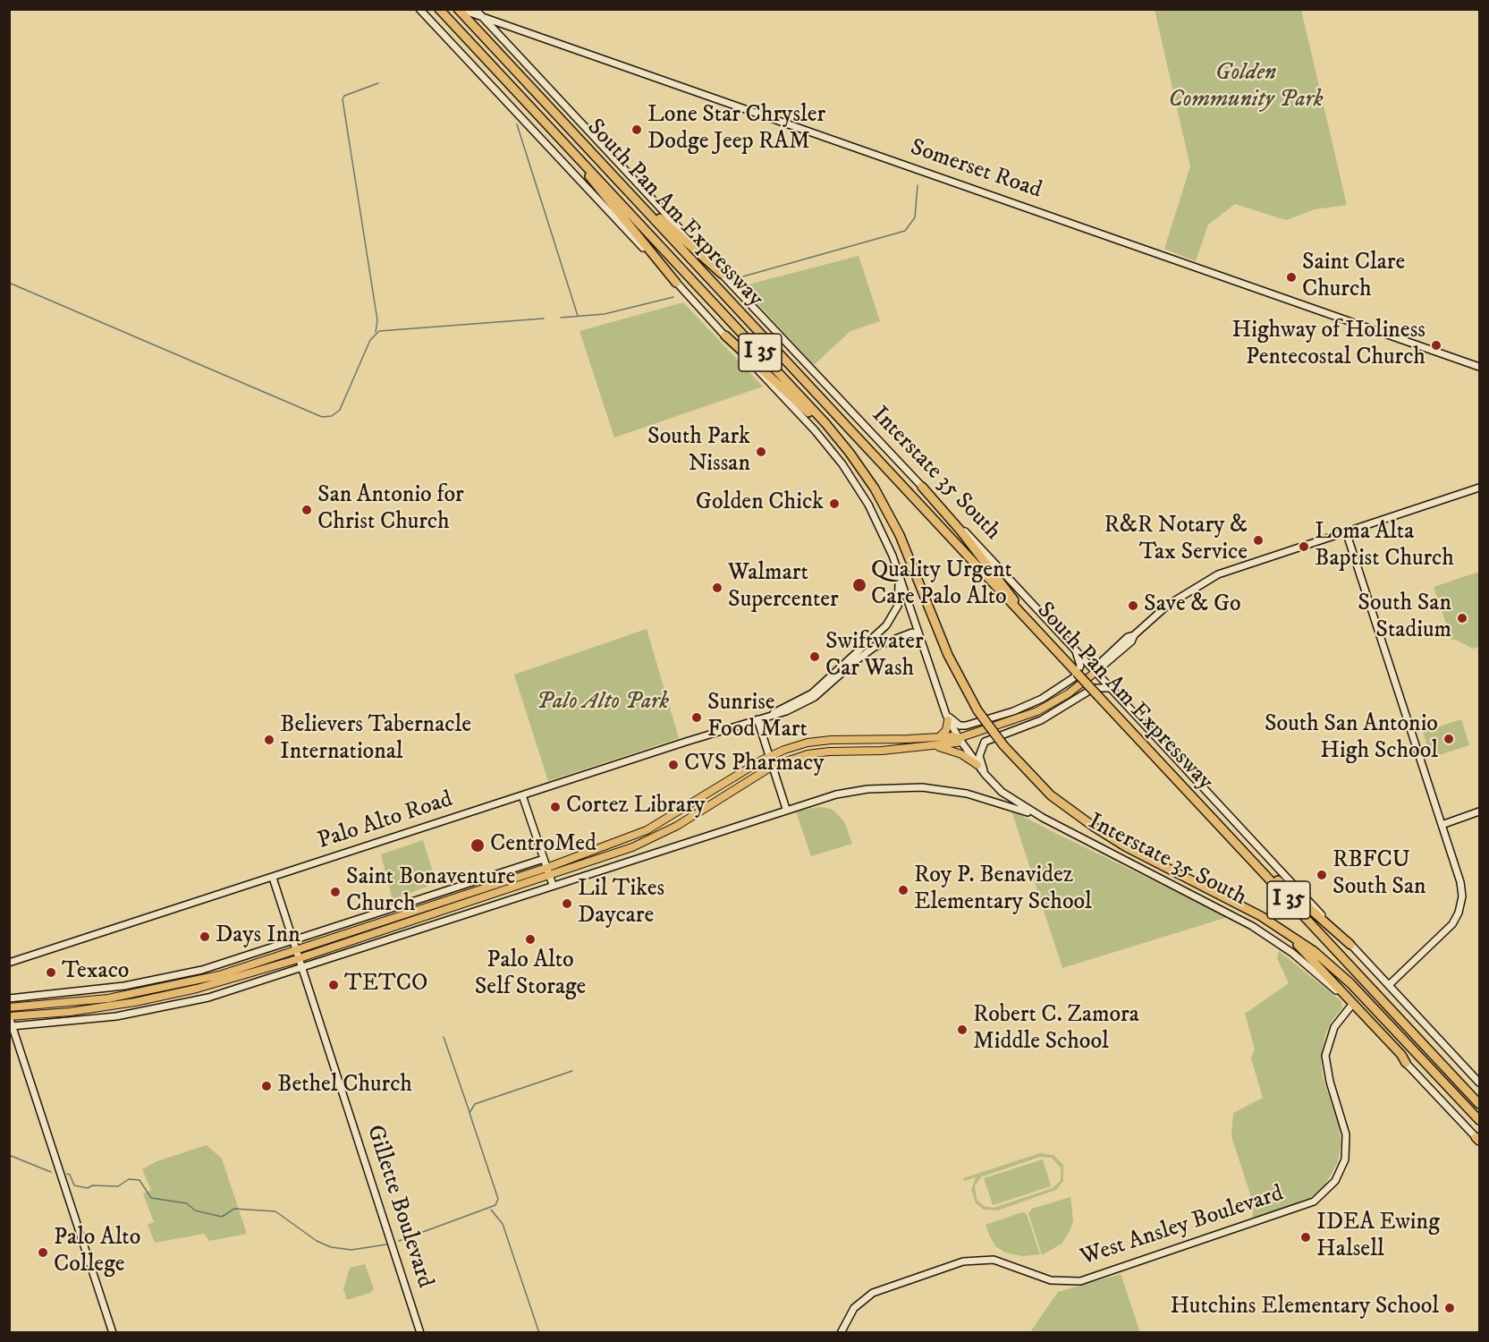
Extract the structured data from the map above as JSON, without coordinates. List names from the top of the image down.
{
  "streets": {
    "highway": ["South Pan Am Expressway", "I 35"],
    "main road": [
      "Somerset Road",
      "Interstate 35 South",
      "Palo Alto Road",
      "Gillette Boulevard",
      "West Ansley Boulevard"
    ]
  },
  "crossings": [
    ["Somerset Road", "South Pan Am Expressway"],
    ["Somerset Road", "Interstate 35 South"],
    ["South Pan Am Expressway", "I 35"],
    ["Interstate 35 South", "Palo Alto Road"],
    ["Interstate 35 South", "West Ansley Boulevard"],
    ["Palo Alto Road", "Gillette Boulevard"]
  ],
  "parks": ["Golden Community Park", "Palo Alto Park"],
  "places": [
    "Lone Star Chrysler Dodge Jeep RAM",
    "Saint Clare Church",
    "Highway of Holiness Pentecostal Church",
    "South Park Nissan",
    "Golden Chick",
    "San Antonio for Christ Church",
    "R&R Notary & Tax Service",
    "Loma Alta Baptist Church",
    "Quality Urgent Care Palo Alto",
    "Walmart Supercenter",
    "Save & Go",
    "South San Stadium",
    "Swiftwater Car Wash",
    "Sunrise Food Mart",
    "South San Antonio High School",
    "Believers Tabernacle International",
    "CVS Pharmacy",
    "Cortez Library",
    "CentroMed",
    "RBFCU South San",
    "Roy P. Benavidez Elementary School",
    "Saint Bonaventure Church",
    "Lil Tikes Daycare",
    "Days Inn",
    "Palo Alto Self Storage",
    "Texaco",
    "TETCO",
    "Robert C. Zamora Middle School",
    "Bethel Church",
    "IDEA Ewing Halsell",
    "Palo Alto College",
    "Hutchins Elementary School"
  ]
}
